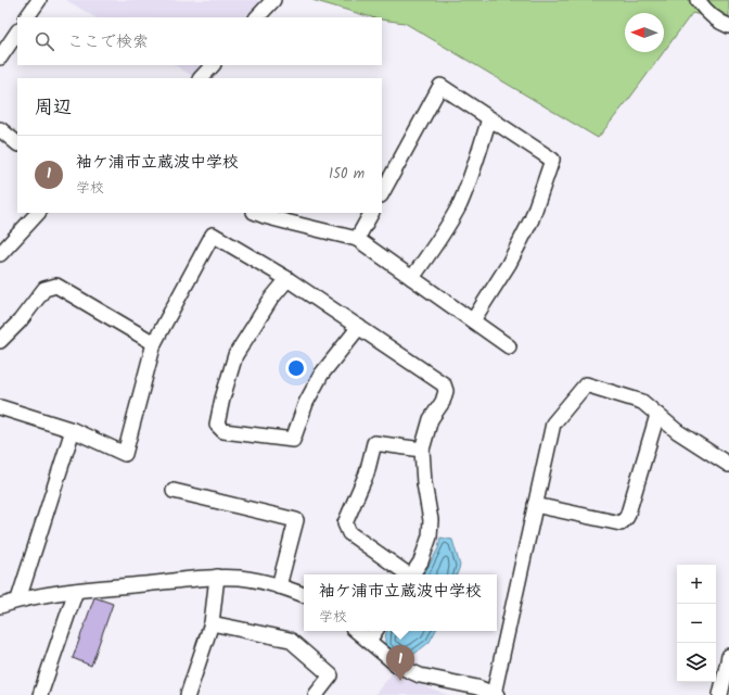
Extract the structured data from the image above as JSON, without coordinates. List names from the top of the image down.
{
  "north": "left",
  "page": {
    "search": "ここで検索",
    "heading": "周辺",
    "list": [
      {
        "mark": "1",
        "name": "袖ケ浦市立蔵波中学校",
        "note": "学校",
        "value": "150 m"
      }
    ],
    "map_buttons": ["+", "−"],
    "popup": ["袖ケ浦市立蔵波中学校", "学校"],
    "pins": "1"
  }
}
